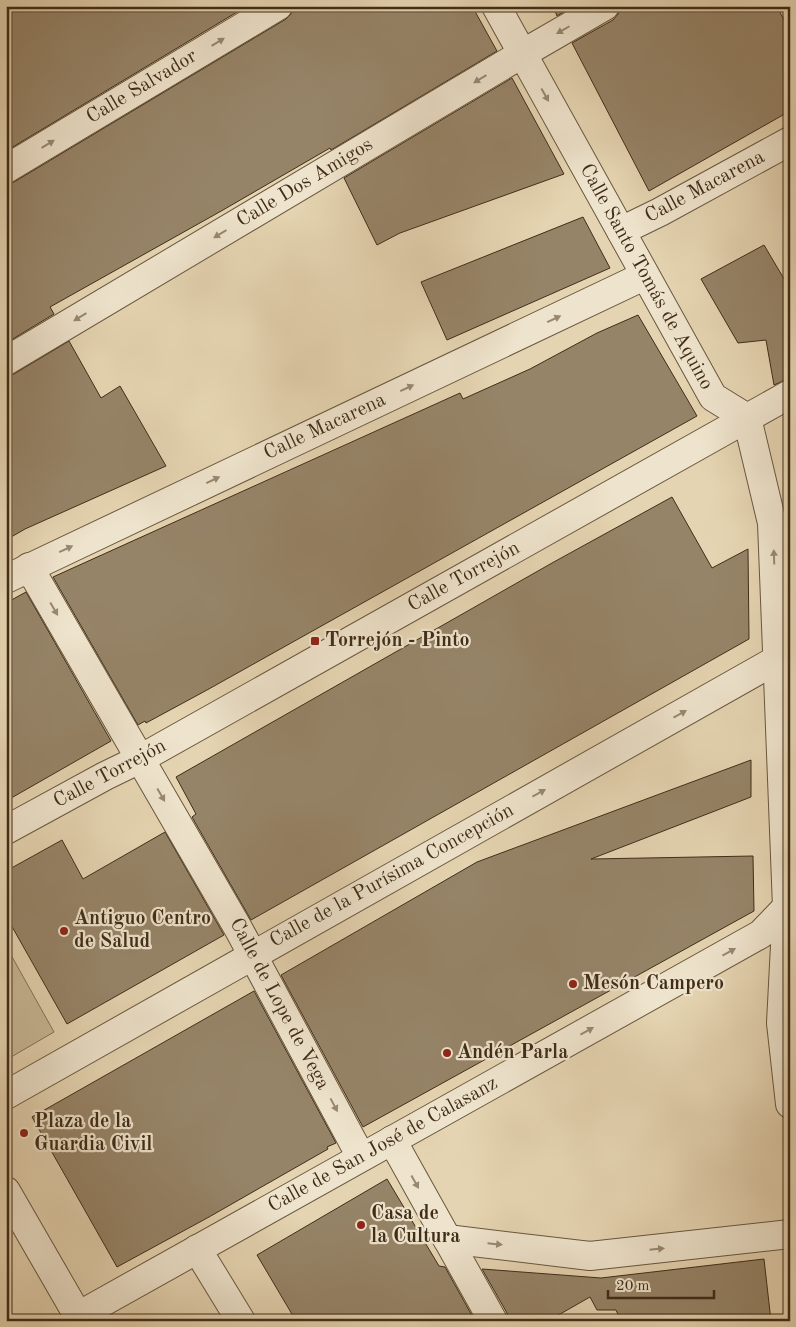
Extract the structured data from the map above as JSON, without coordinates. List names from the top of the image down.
{
  "streets": {
    "street": [
      "Calle Salvador",
      "Calle Dos Amigos",
      "Calle Macarena",
      "Calle Santo Tomás de Aquino",
      "Calle Torrejón",
      "Calle de la Purísima Concepción",
      "Calle de Lope de Vega",
      "Calle de San José de Calasanz"
    ]
  },
  "crossings": [
    ["Calle Dos Amigos", "Calle Santo Tomás de Aquino"],
    ["Calle Macarena", "Calle Santo Tomás de Aquino"],
    ["Calle Macarena", "Calle de Lope de Vega"],
    ["Calle Santo Tomás de Aquino", "Calle Torrejón"],
    ["Calle Torrejón", "Calle de Lope de Vega"],
    ["Calle de la Purísima Concepción", "Calle de Lope de Vega"],
    ["Calle de Lope de Vega", "Calle de San José de Calasanz"]
  ],
  "one_way": [
    "Calle Salvador",
    "Calle Dos Amigos",
    "Calle Macarena",
    "Calle Santo Tomás de Aquino",
    "Calle de la Purísima Concepción",
    "Calle de Lope de Vega",
    "Calle de San José de Calasanz"
  ],
  "places": {
    "transit": ["Torrejón - Pinto"],
    "other": [
      "Antiguo Centro de Salud",
      "Mesón Campero",
      "Andén Parla",
      "Plaza de la Guardia Civil",
      "Casa de la Cultura"
    ]
  },
  "scale_bar": "20 m"
}
